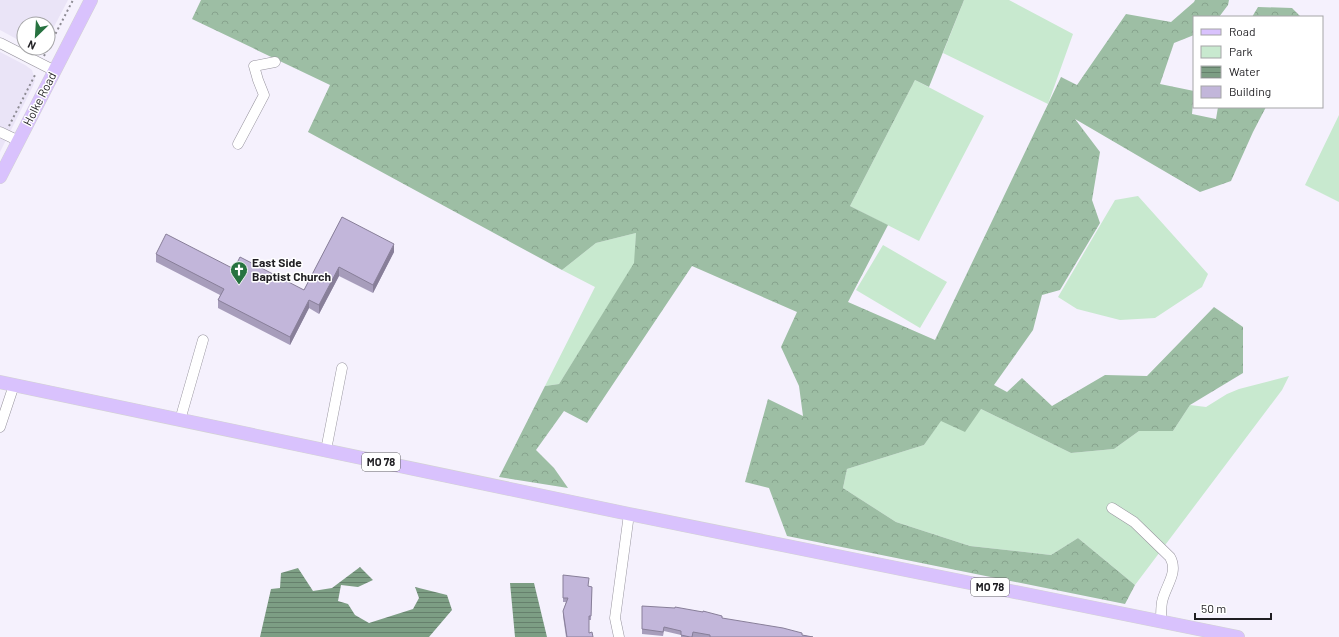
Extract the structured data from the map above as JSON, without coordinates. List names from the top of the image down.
{
  "streets": {
    "main road": ["Holke Road", "MO 78"]
  },
  "places": {
    "church": ["East Side Baptist Church"]
  },
  "legend": [
    "Road",
    "Park",
    "Water",
    "Building"
  ],
  "scale_bar": "50 m",
  "north": "bottom left"
}
